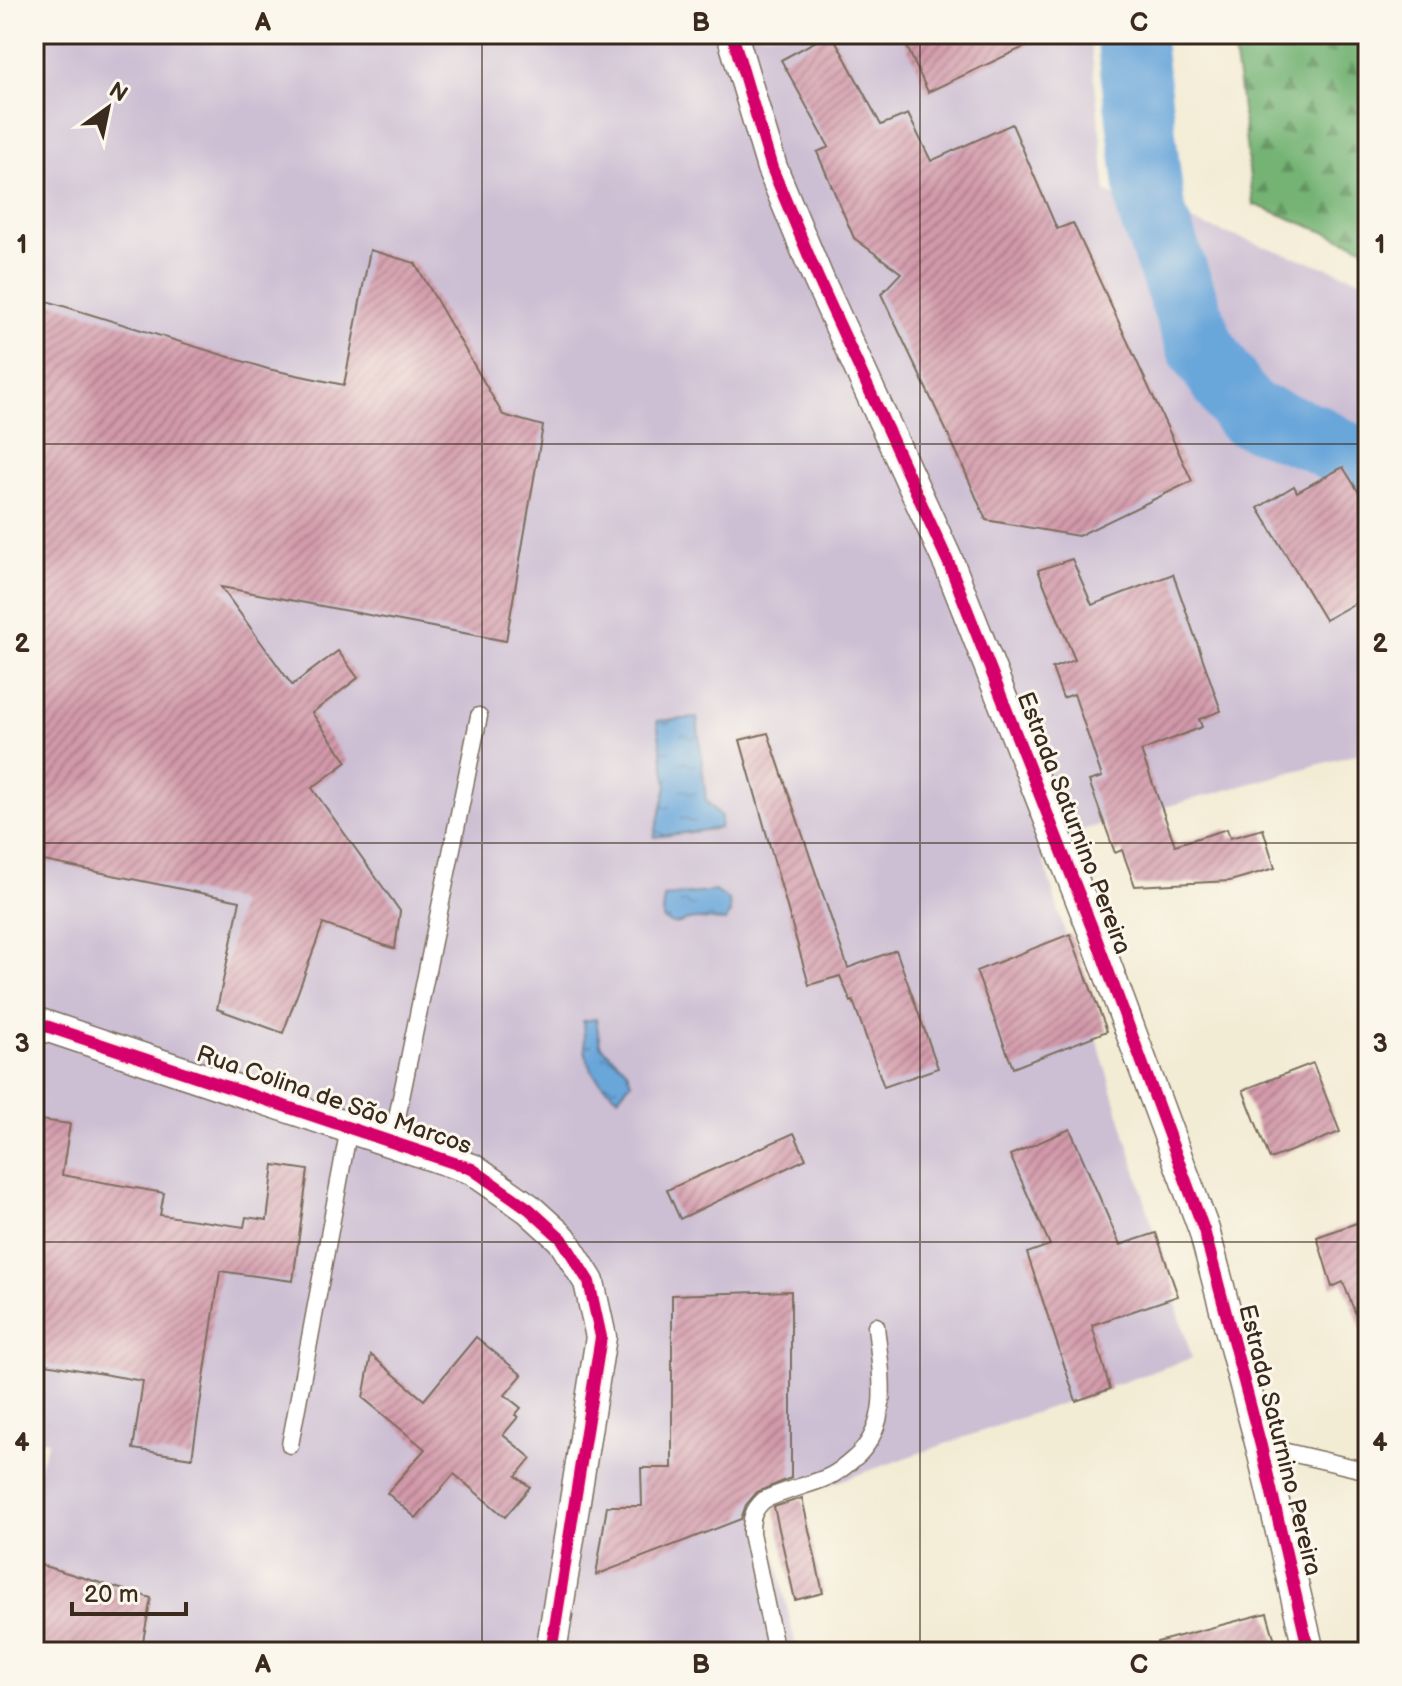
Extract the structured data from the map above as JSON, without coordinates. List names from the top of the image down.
{
  "streets": {
    "street": ["Estrada Saturnino Pereira", "Rua Colina de São Marcos"]
  },
  "scale_bar": "20 m",
  "north": "top right",
  "grid": {
    "columns": ["A", "B", "C"],
    "rows": [
      "1",
      "2",
      "3",
      "4"
    ]
  }
}
